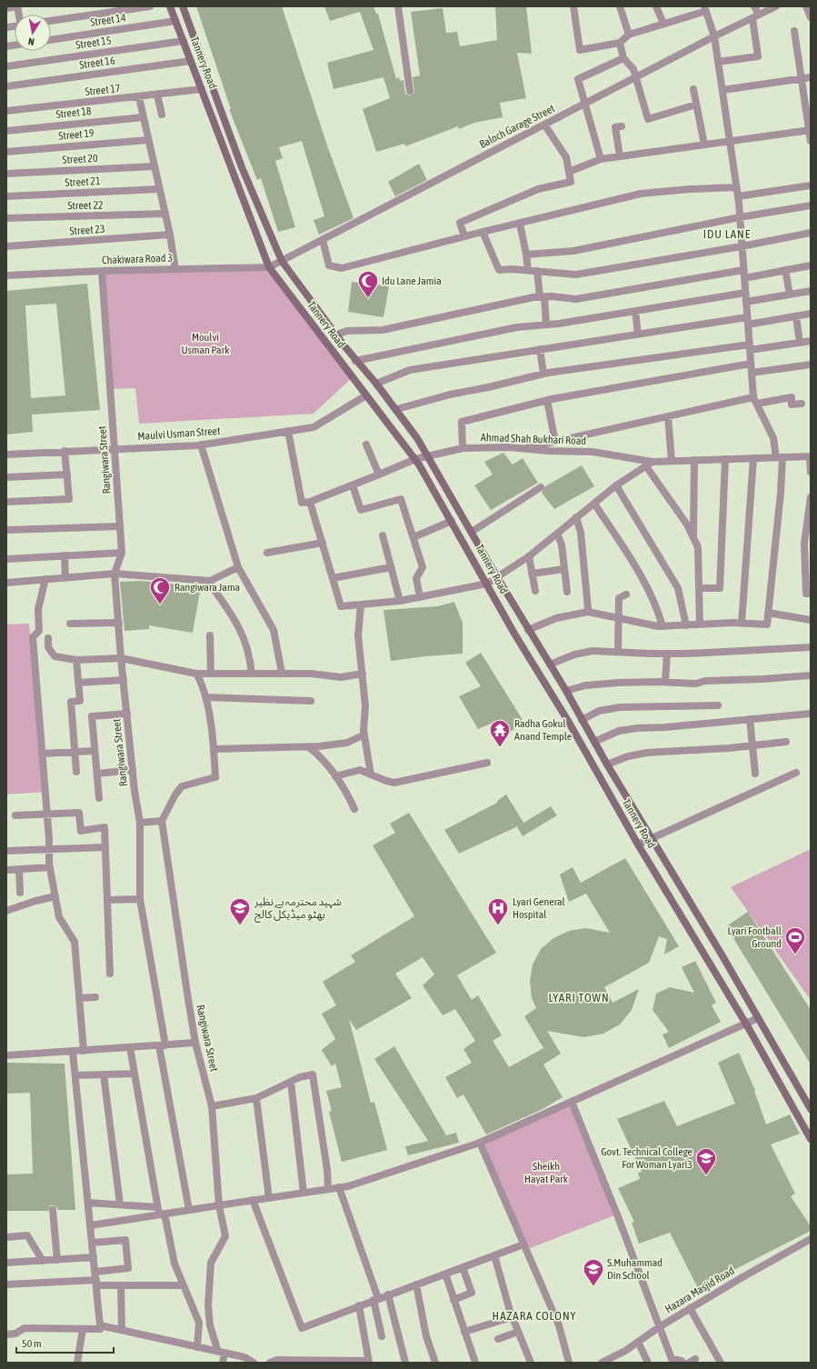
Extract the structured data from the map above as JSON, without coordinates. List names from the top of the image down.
{
  "streets": {
    "main road": ["Tannery Road"],
    "street": [
      "Street 14",
      "Street 15",
      "Street 16",
      "Street 17",
      "Street 18",
      "Baloch Garage Street",
      "Street 19",
      "Street 20",
      "Street 21",
      "Street 22",
      "Street 23",
      "Chakiwara Road 3",
      "Maulvi Usman Street",
      "Ahmad Shah Bukhari Road",
      "Rangiwara Street",
      "Hazara Masjid Road"
    ]
  },
  "crossings": [
    ["Street 14", "Tannery Road"],
    ["Street 15", "Tannery Road"],
    ["Street 16", "Tannery Road"],
    ["Tannery Road", "Street 17"],
    ["Tannery Road", "Baloch Garage Street"],
    ["Tannery Road", "Chakiwara Road 3"],
    ["Tannery Road", "Maulvi Usman Street"],
    ["Tannery Road", "Ahmad Shah Bukhari Road"],
    ["Baloch Garage Street", "Chakiwara Road 3"],
    ["Chakiwara Road 3", "Rangiwara Street"],
    ["Maulvi Usman Street", "Rangiwara Street"]
  ],
  "districts": ["IDU LANE", "LYARI TOWN", "HAZARA COLONY"],
  "parks": ["Moulvi Usman Park", "Sheikh Hayat Park"],
  "places": {
    "mosque": ["Idu Lane Jamia", "Rangiwara Jama"],
    "temple": ["Radha Gokul Anand Temple"],
    "school or university": ["شہید محترمہ بے نظیر بھٹو میڈیکل کالج", "Govt. Technical College For Woman Lyari3", "S.Muhammad Din School"],
    "hospital": ["Lyari General Hospital"],
    "sports": ["Lyari Football Ground"]
  },
  "scale_bar": "50 m",
  "north": "bottom"
}
